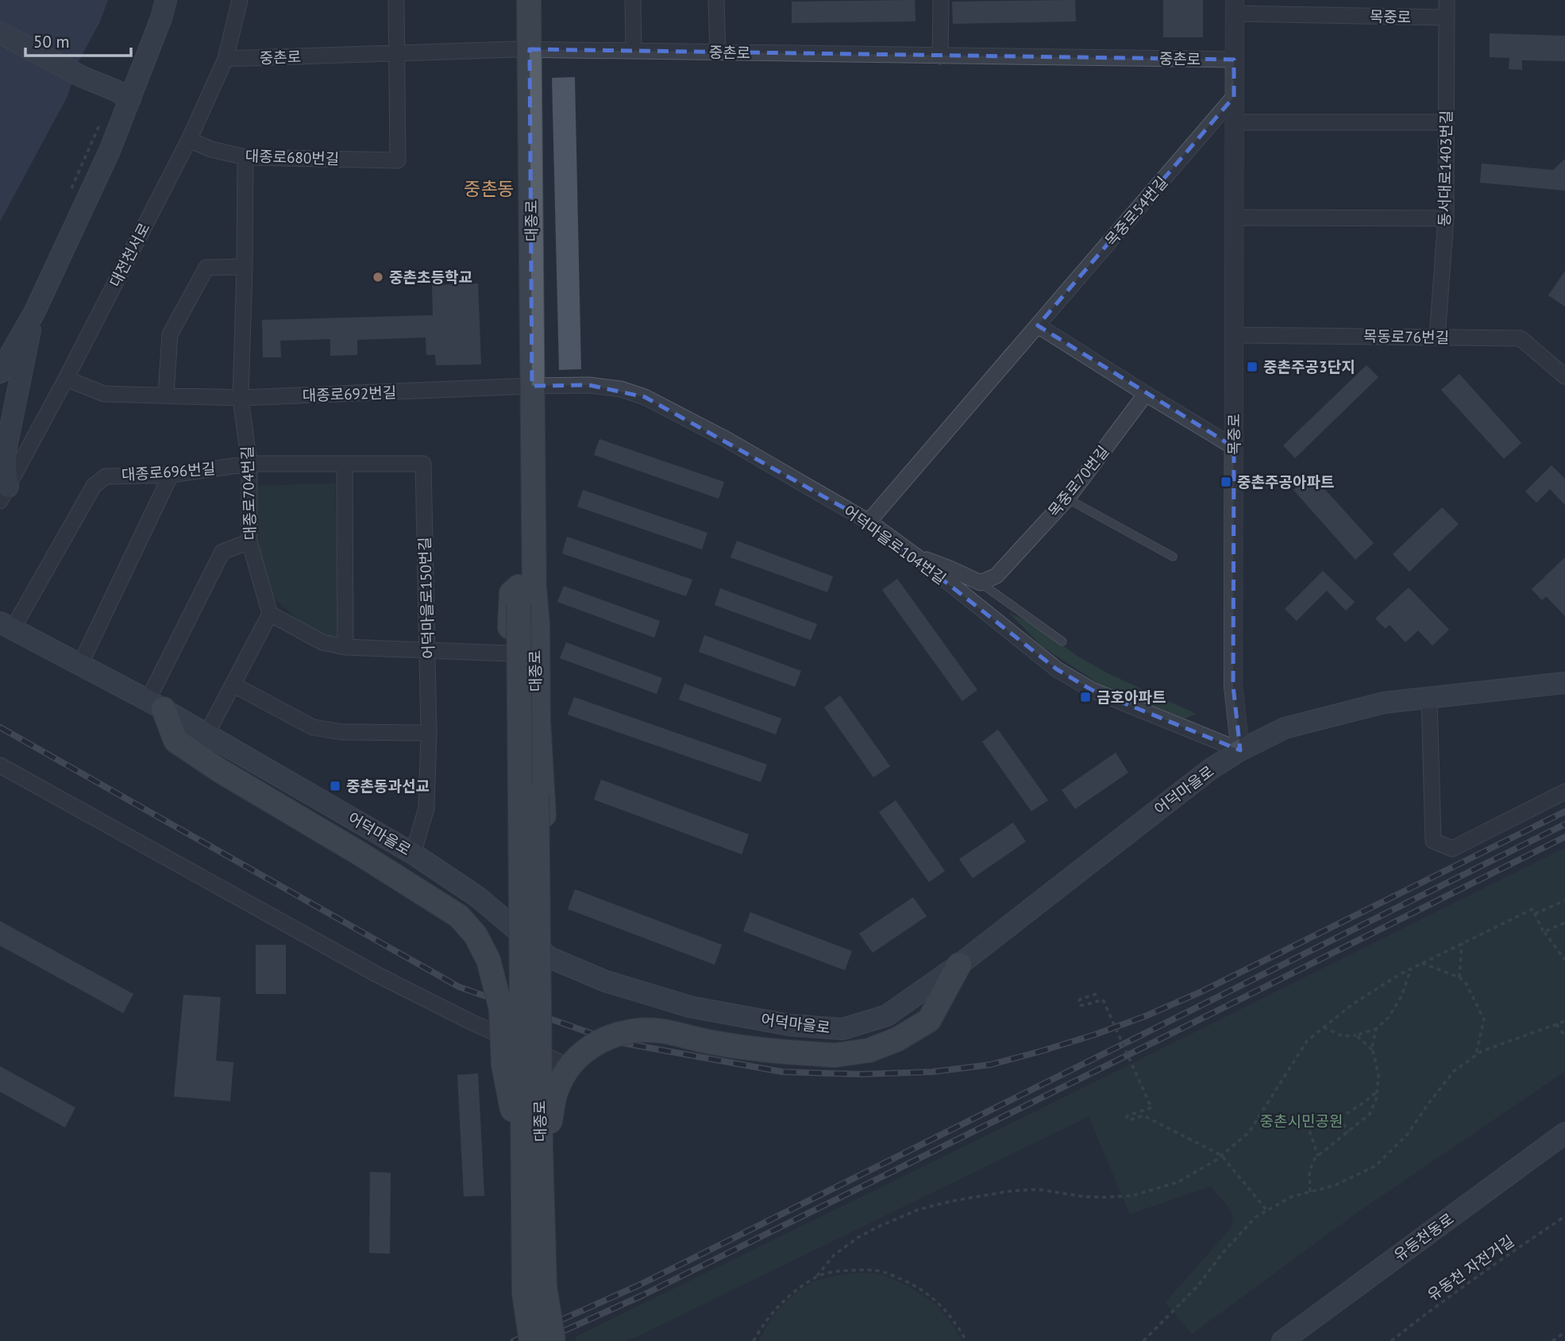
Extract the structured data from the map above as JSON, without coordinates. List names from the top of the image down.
{
  "streets": {
    "main road": ["대종로", "어덕마을로", "유등천동로"],
    "street": [
      "목중로",
      "중촌로",
      "대종로680번길",
      "동서대로1403번길",
      "목중로54번길",
      "대전천서로",
      "목동로76번길",
      "대종로692번길",
      "대종로696번길",
      "목중로70번길",
      "대종로704번길",
      "어덕마을로104번길",
      "어덕마을로150번길"
    ],
    "path": ["유동천 자전거길"]
  },
  "crossings": [
    ["목중로", "중촌로"],
    ["목중로", "동서대로1403번길"],
    ["목중로", "목중로54번길"],
    ["목중로", "목동로76번길"],
    ["목중로", "어덕마을로104번길"],
    ["목중로", "어덕마을로"],
    ["중촌로", "대종로680번길"],
    ["중촌로", "대종로"],
    ["중촌로", "대전천서로"],
    ["대종로680번길", "대전천서로"],
    ["대종로680번길", "대종로704번길"],
    ["동서대로1403번길", "목동로76번길"],
    ["목중로54번길", "어덕마을로104번길"],
    ["대종로", "대종로692번길"],
    ["대종로", "어덕마을로104번길"],
    ["대전천서로", "대종로692번길"],
    ["대종로692번길", "대종로704번길"],
    ["대종로692번길", "어덕마을로104번길"],
    ["대종로696번길", "대종로704번길"],
    ["대종로696번길", "어덕마을로150번길"],
    ["대종로696번길", "어덕마을로"],
    ["어덕마을로104번길", "어덕마을로"],
    ["어덕마을로150번길", "어덕마을로"]
  ],
  "districts": ["중촌동"],
  "parks": ["중촌시민공원"],
  "places": {
    "other": ["중촌초등학교"],
    "transit": [
      "중촌주공3단지",
      "중촌주공아파트",
      "금호아파트",
      "중촌동과선교"
    ]
  },
  "scale_bar": "50 m"
}
